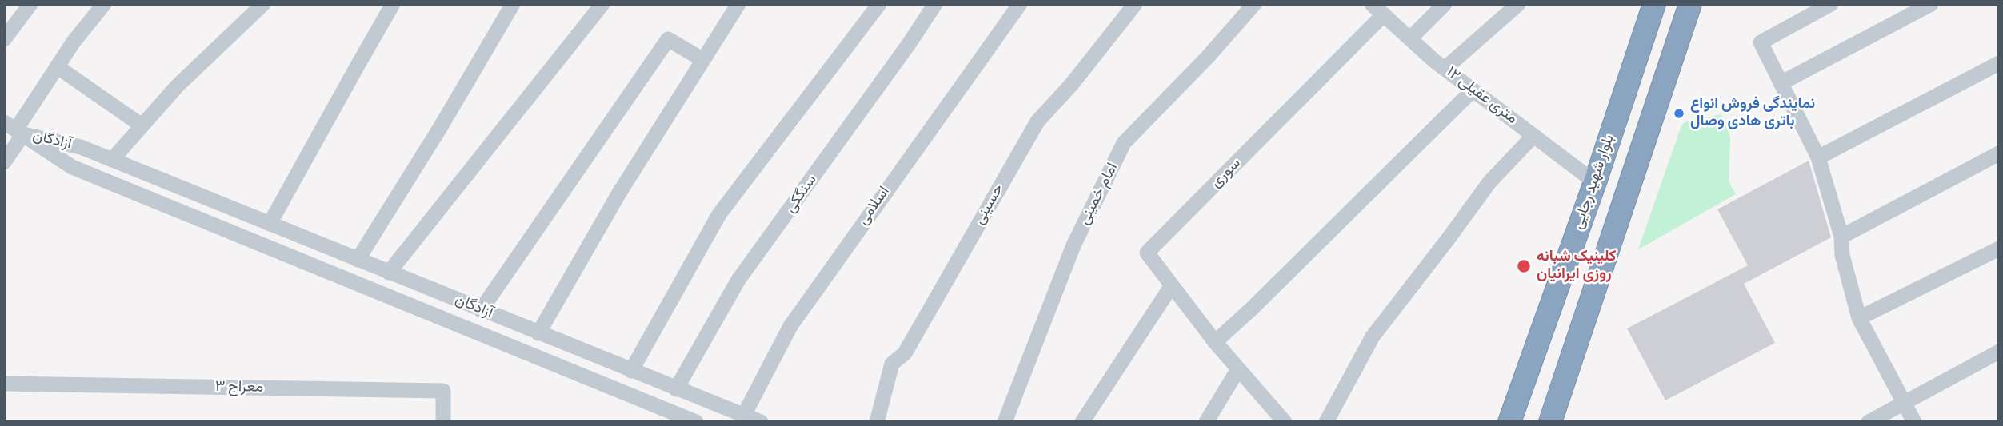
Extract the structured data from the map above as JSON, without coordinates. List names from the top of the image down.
{
  "streets": {
    "highway": ["بلوار شهید رجایی"],
    "street": [
      "۱۲ متری عقیلی",
      "آزادگان",
      "سوری",
      "سنگکی",
      "امام خمینی",
      "حسینی",
      "اسلامی",
      "معراج ۳"
    ]
  },
  "crossings": [
    ["۱۲ متری عقیلی", "سوری"],
    ["۱۲ متری عقیلی", "بلوار شهید رجایی"],
    ["آزادگان", "سنگکی"],
    ["آزادگان", "اسلامی"]
  ],
  "places": ["نمایندگی فروش انواع باتری هادی وصال", "کلینیک شبانه روزی ایرانیان"]
}
